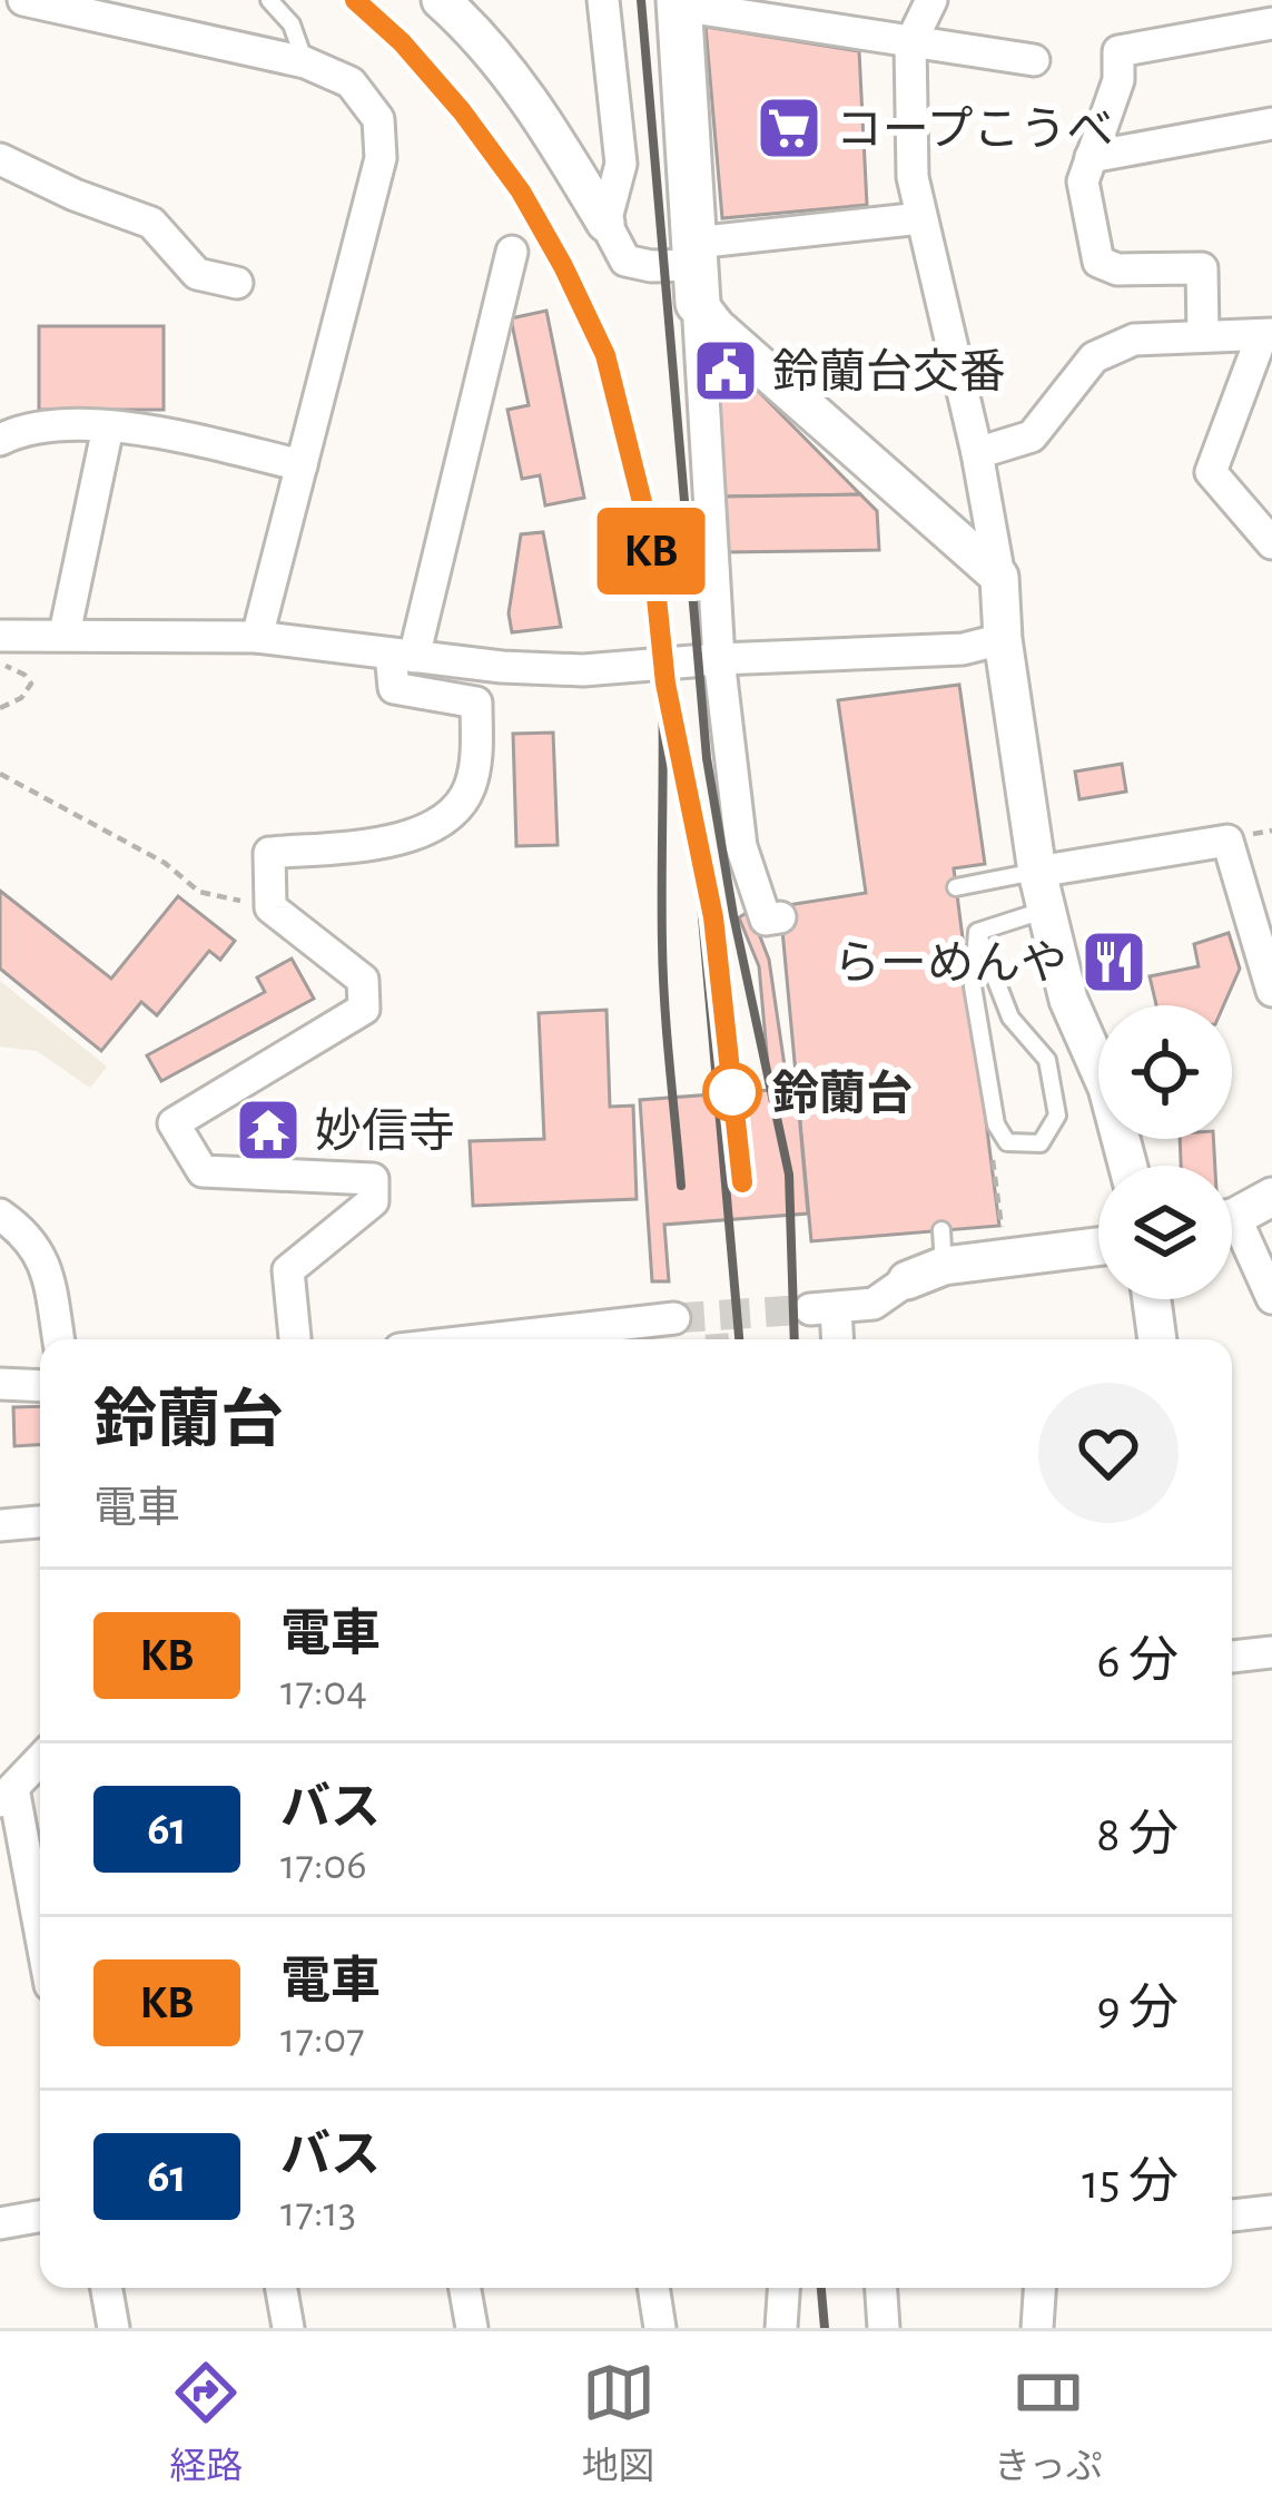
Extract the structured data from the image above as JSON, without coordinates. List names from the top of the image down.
{
  "places": {
    "supermarket": ["コープこうべ"],
    "public building": ["鈴蘭台交番"],
    "restaurant": ["らーめんや"],
    "other": ["鈴蘭台"],
    "temple": ["妙信寺"]
  },
  "page": {
    "on_map": "KB",
    "heading": ["鈴蘭台", "電車"],
    "list": [
      {
        "mark": "KB",
        "name": "電車",
        "note": "17:04",
        "value": "6 分"
      },
      {
        "mark": "61",
        "name": "バス",
        "note": "17:06",
        "value": "8 分"
      },
      {
        "mark": "KB",
        "name": "電車",
        "note": "17:07",
        "value": "9 分"
      },
      {
        "mark": "61",
        "name": "バス",
        "note": "17:13",
        "value": "15 分"
      }
    ],
    "tabs": ["経路", "地図", "きっぷ"]
  }
}
